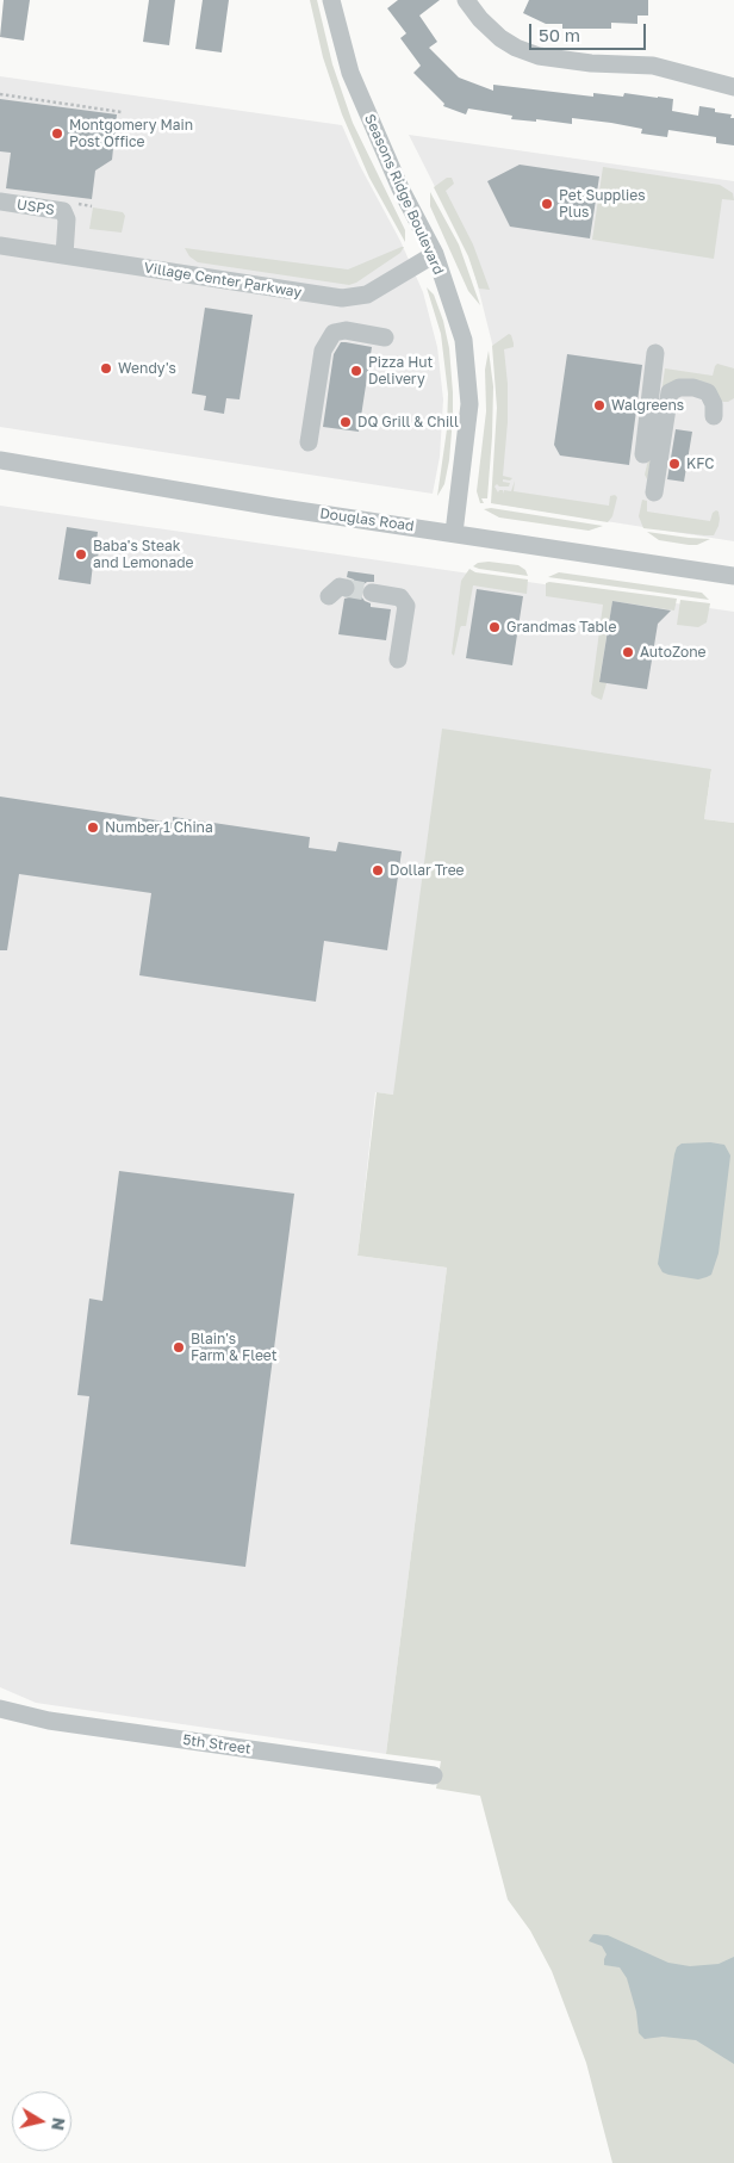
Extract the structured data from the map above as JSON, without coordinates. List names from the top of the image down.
{
  "streets": {
    "street": [
      "Seasons Ridge Boulevard",
      "USPS",
      "Village Center Parkway",
      "Douglas Road",
      "5th Street"
    ]
  },
  "crossings": [
    ["Seasons Ridge Boulevard", "Village Center Parkway"],
    ["Seasons Ridge Boulevard", "Douglas Road"],
    ["USPS", "Village Center Parkway"]
  ],
  "places": [
    "Montgomery Main Post Office",
    "Pet Supplies Plus",
    "Wendy's",
    "Pizza Hut Delivery",
    "Walgreens",
    "DQ Grill & Chill",
    "KFC",
    "Baba's Steak and Lemonade",
    "Grandmas Table",
    "AutoZone",
    "Number 1 China",
    "Dollar Tree",
    "Blain's Farm & Fleet"
  ],
  "scale_bar": "50 m",
  "north": "right"
}
